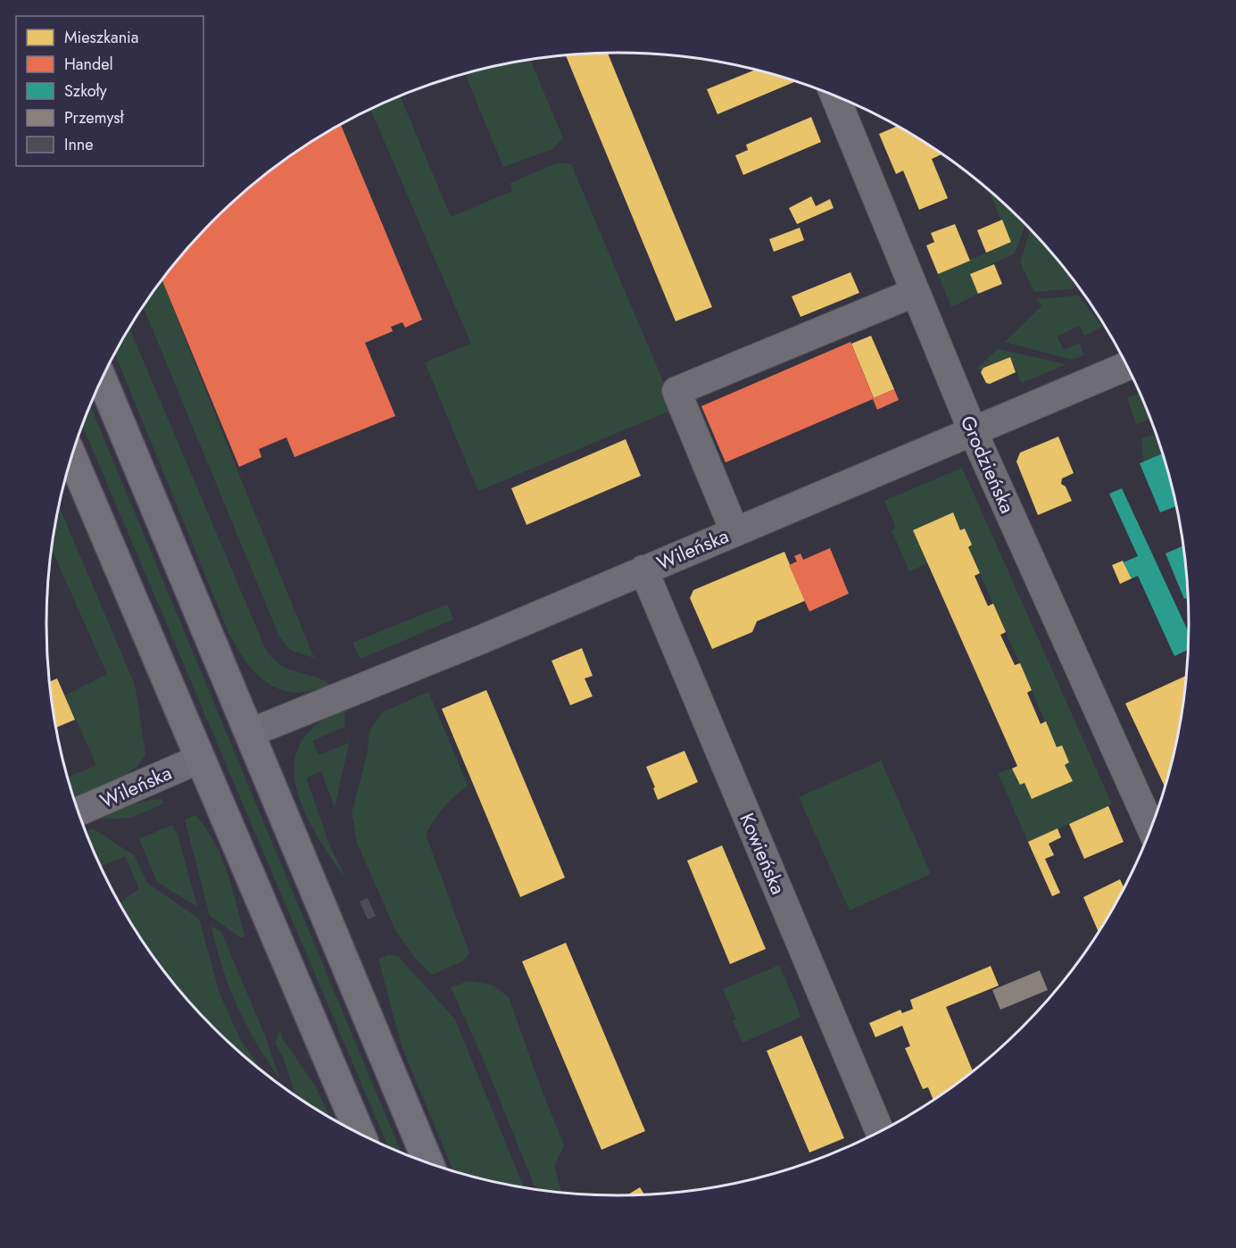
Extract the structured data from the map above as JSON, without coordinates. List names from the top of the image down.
{
  "streets": {
    "street": ["Grodzieńska", "Wileńska", "Kowieńska"]
  },
  "crossings": [
    ["Grodzieńska", "Wileńska"],
    ["Wileńska", "Kowieńska"]
  ],
  "legend": [
    "Mieszkania",
    "Handel",
    "Szkoły",
    "Przemysł",
    "Inne"
  ]
}
